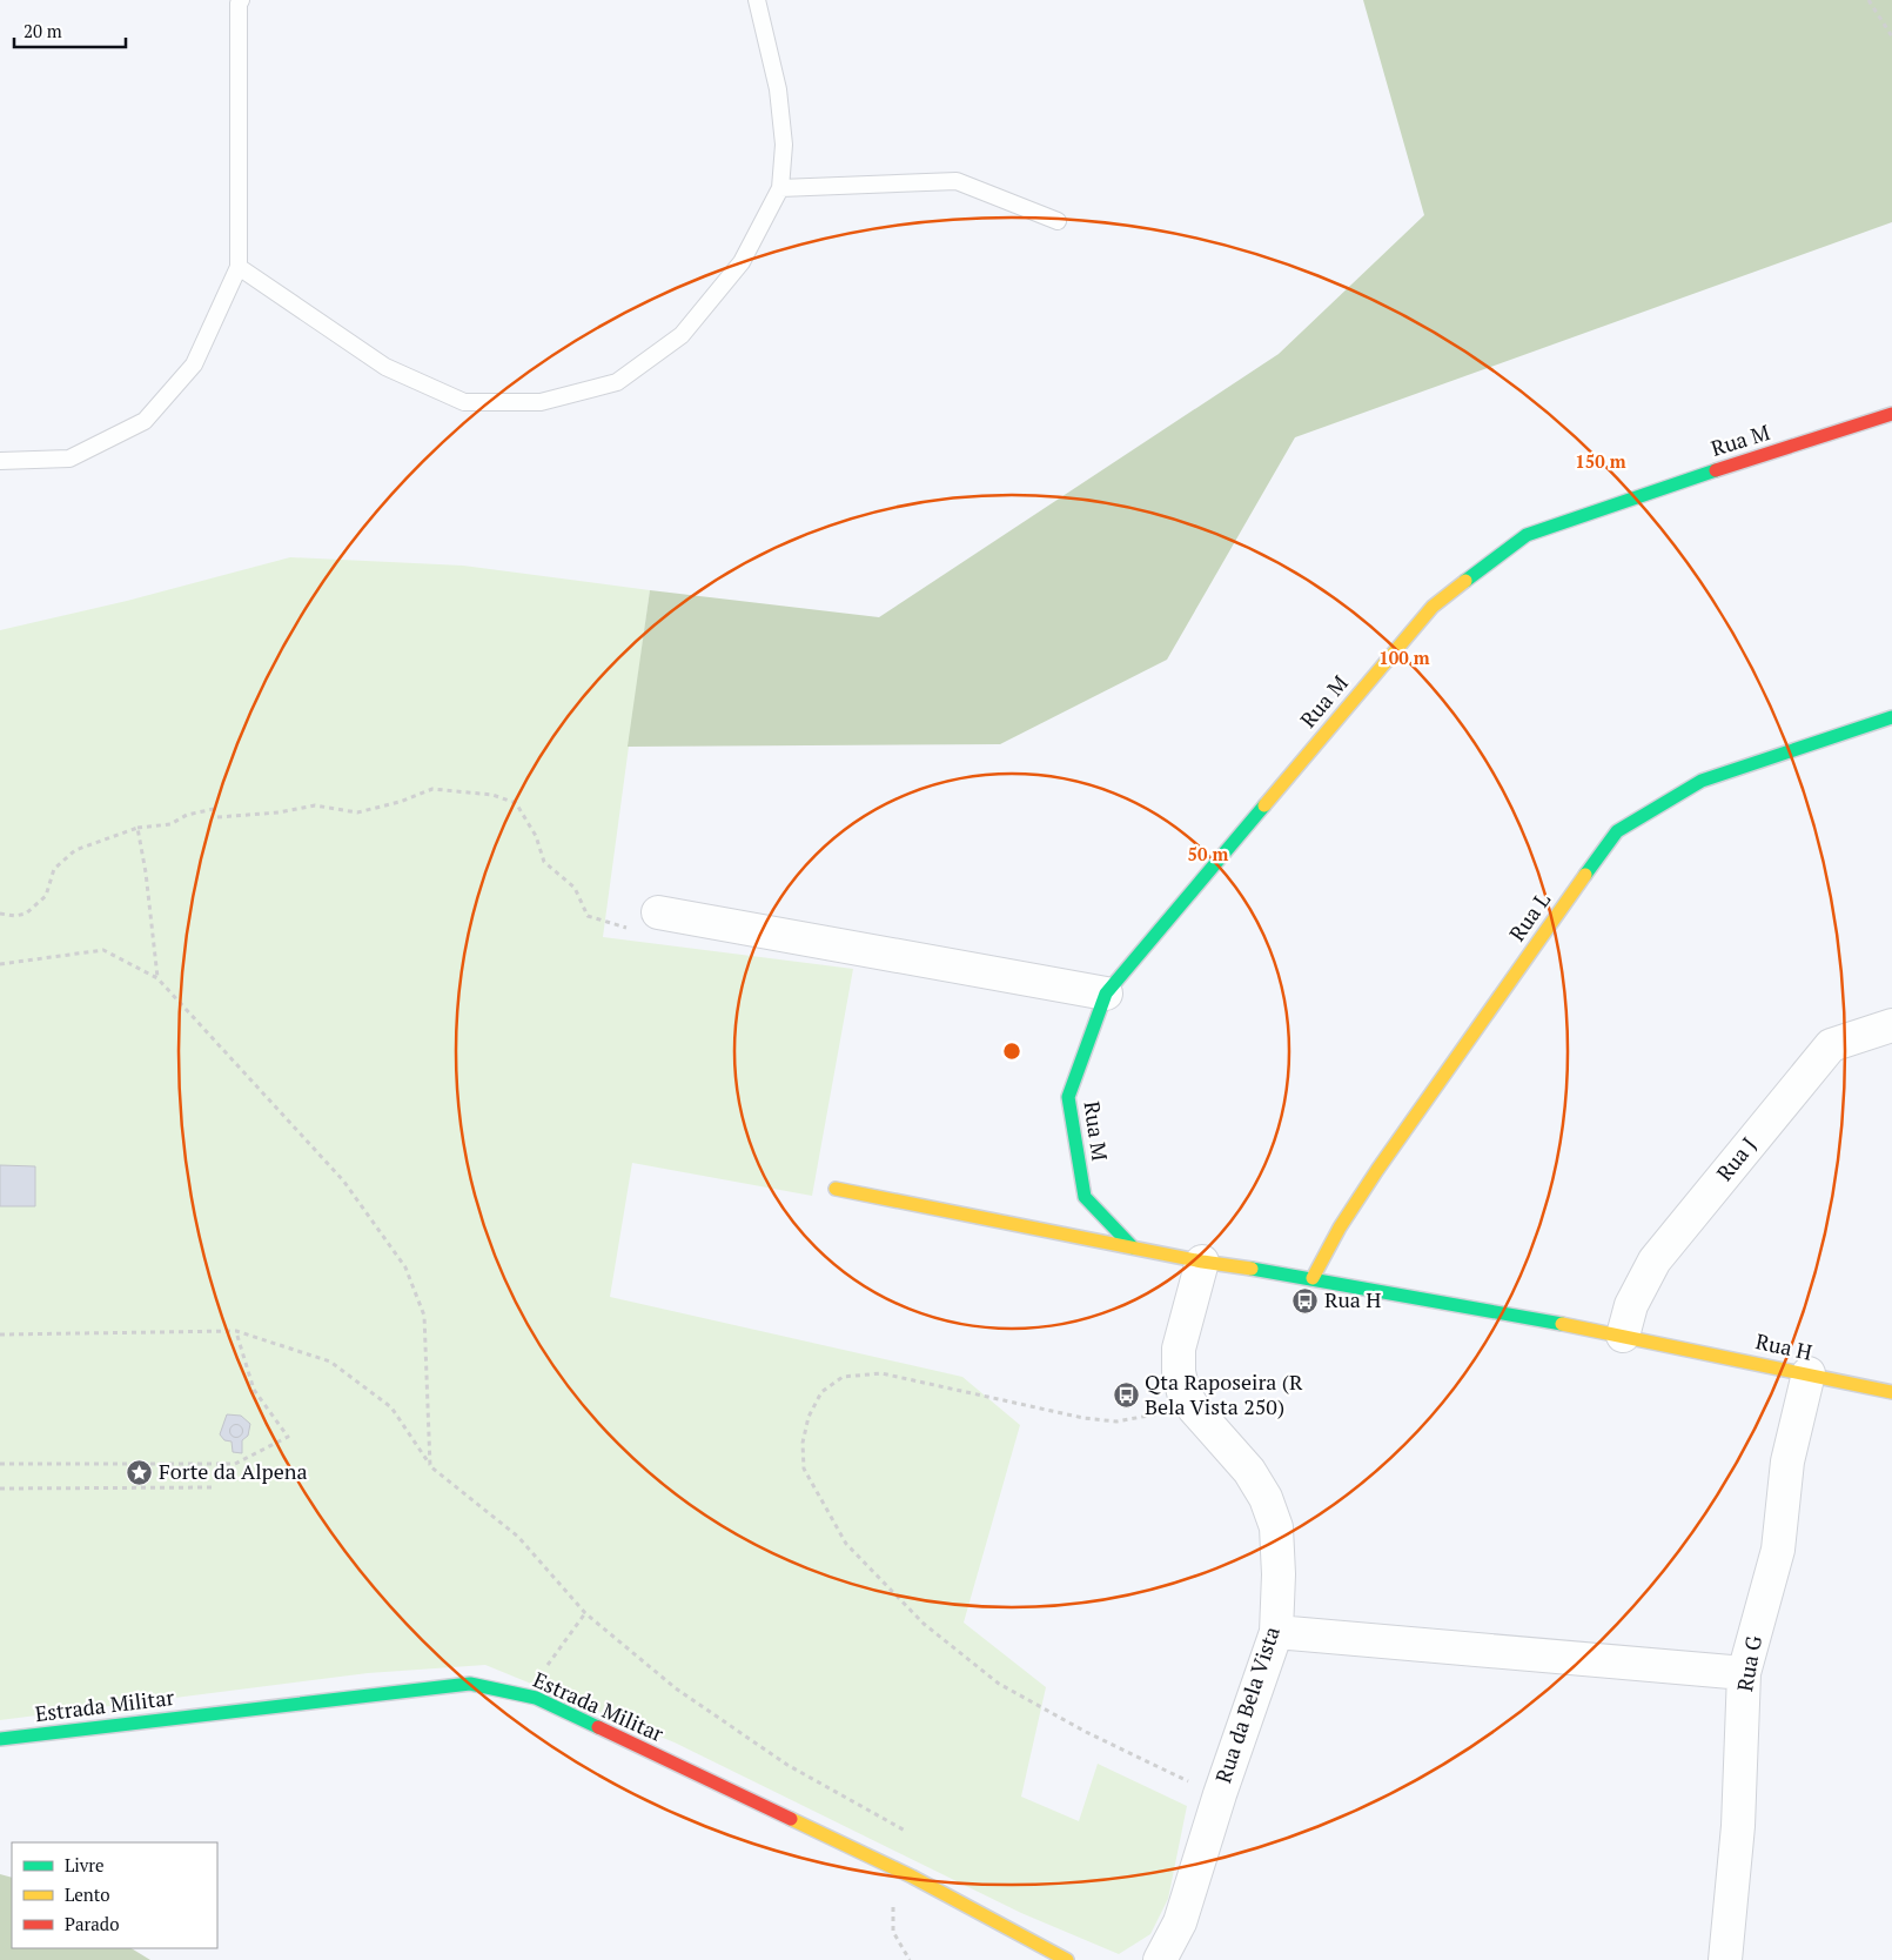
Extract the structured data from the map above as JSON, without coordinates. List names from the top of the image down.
{
  "streets": {
    "street": [
      "Rua M",
      "Rua L",
      "Rua J",
      "Rua H",
      "Rua G",
      "Rua da Bela Vista",
      "Estrada Militar"
    ]
  },
  "crossings": [
    ["Rua M", "Rua H"],
    ["Rua L", "Rua H"],
    ["Rua J", "Rua H"],
    ["Rua H", "Rua G"],
    ["Rua H", "Rua da Bela Vista"]
  ],
  "places": {
    "bus stop": ["Rua H", "Qta Raposeira (R Bela Vista 250)"],
    "place": ["Forte da Alpena"]
  },
  "legend": ["Livre", "Lento", "Parado"],
  "scale_bar": "20 m",
  "rings": ["150 m", "100 m", "50 m"]
}
